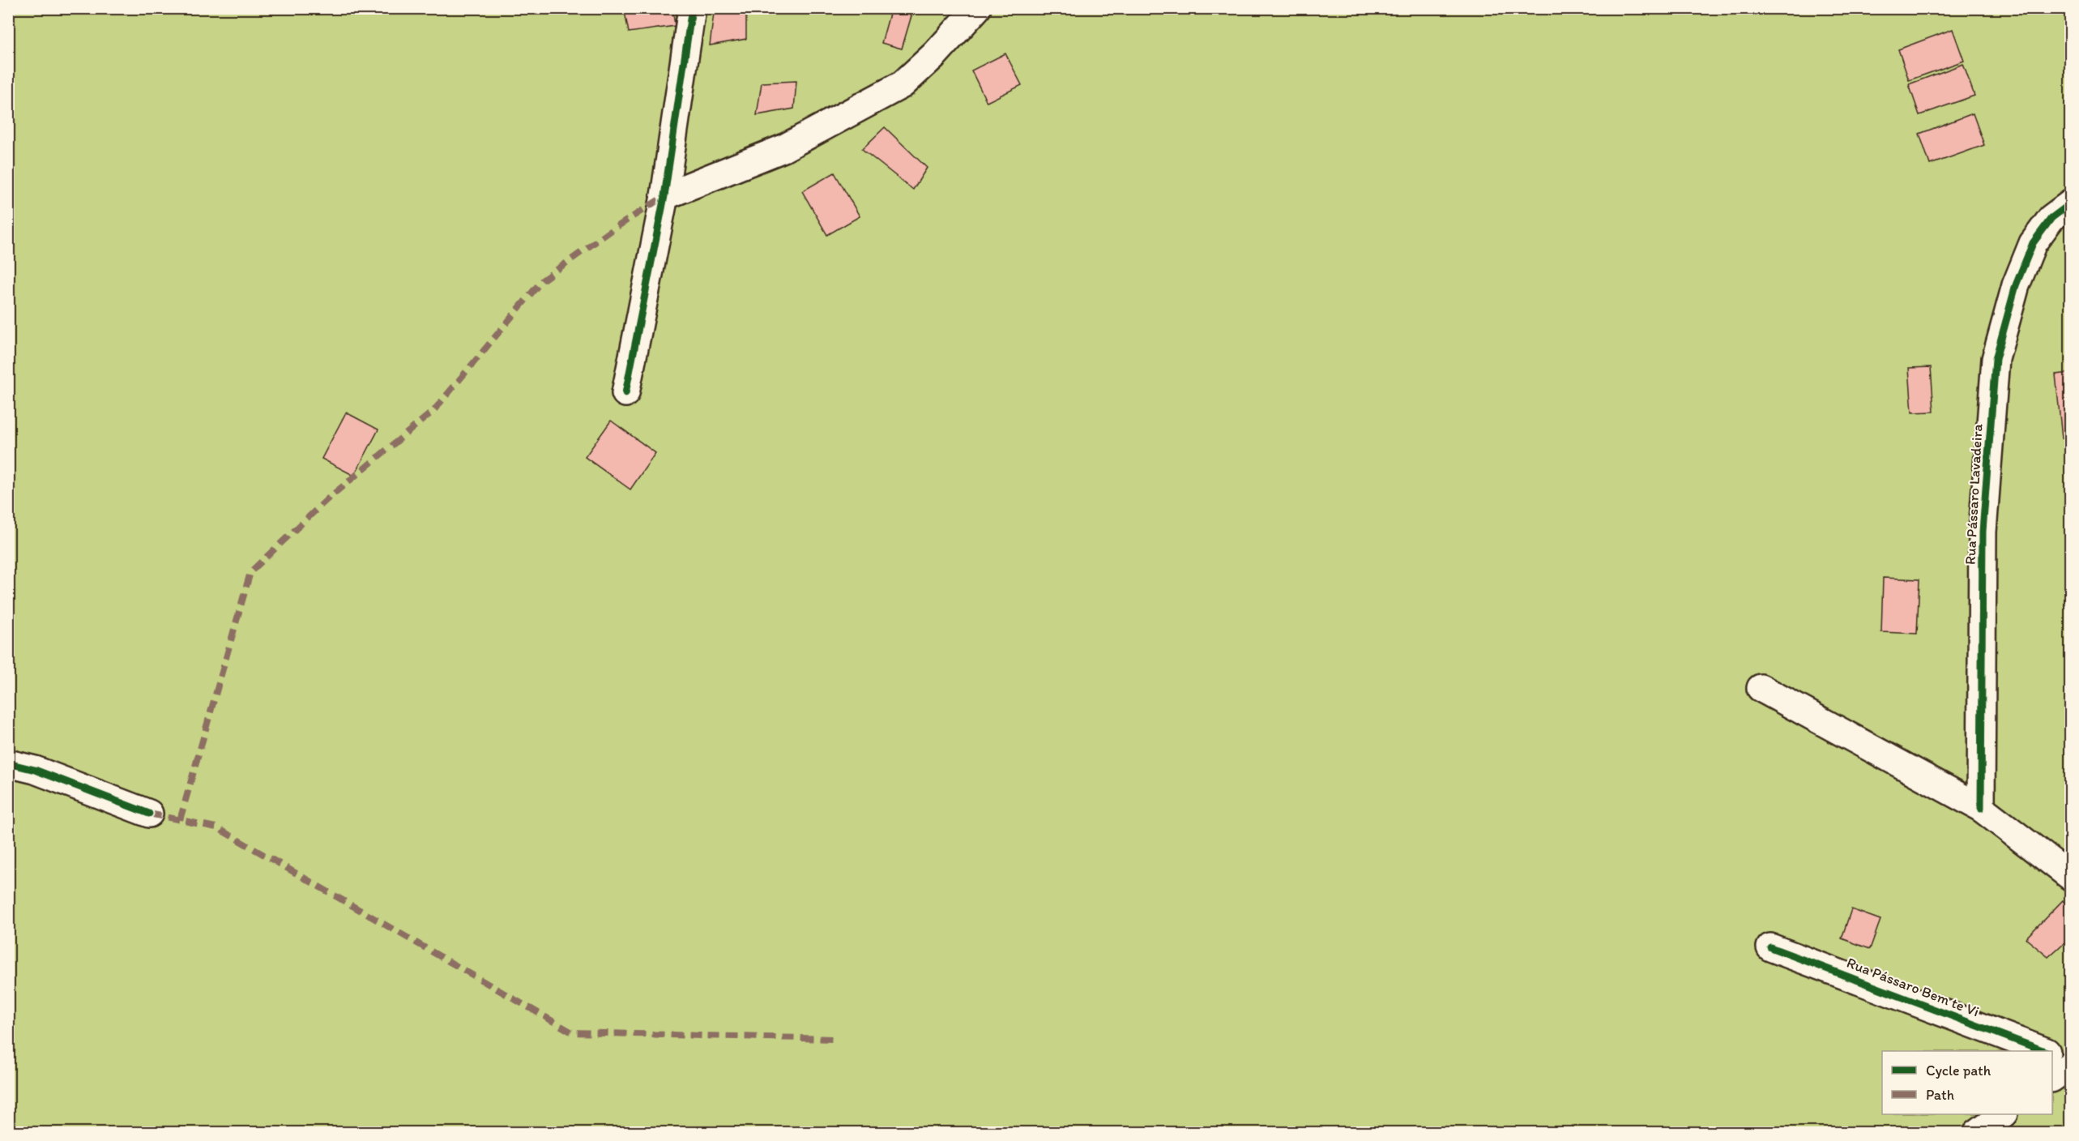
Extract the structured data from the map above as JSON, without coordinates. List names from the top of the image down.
{
  "streets": {
    "street": ["Rua Pássaro Lavadeira", "Rua Pássaro Bem te Vi"]
  },
  "legend": ["Cycle path", "Path"]
}
